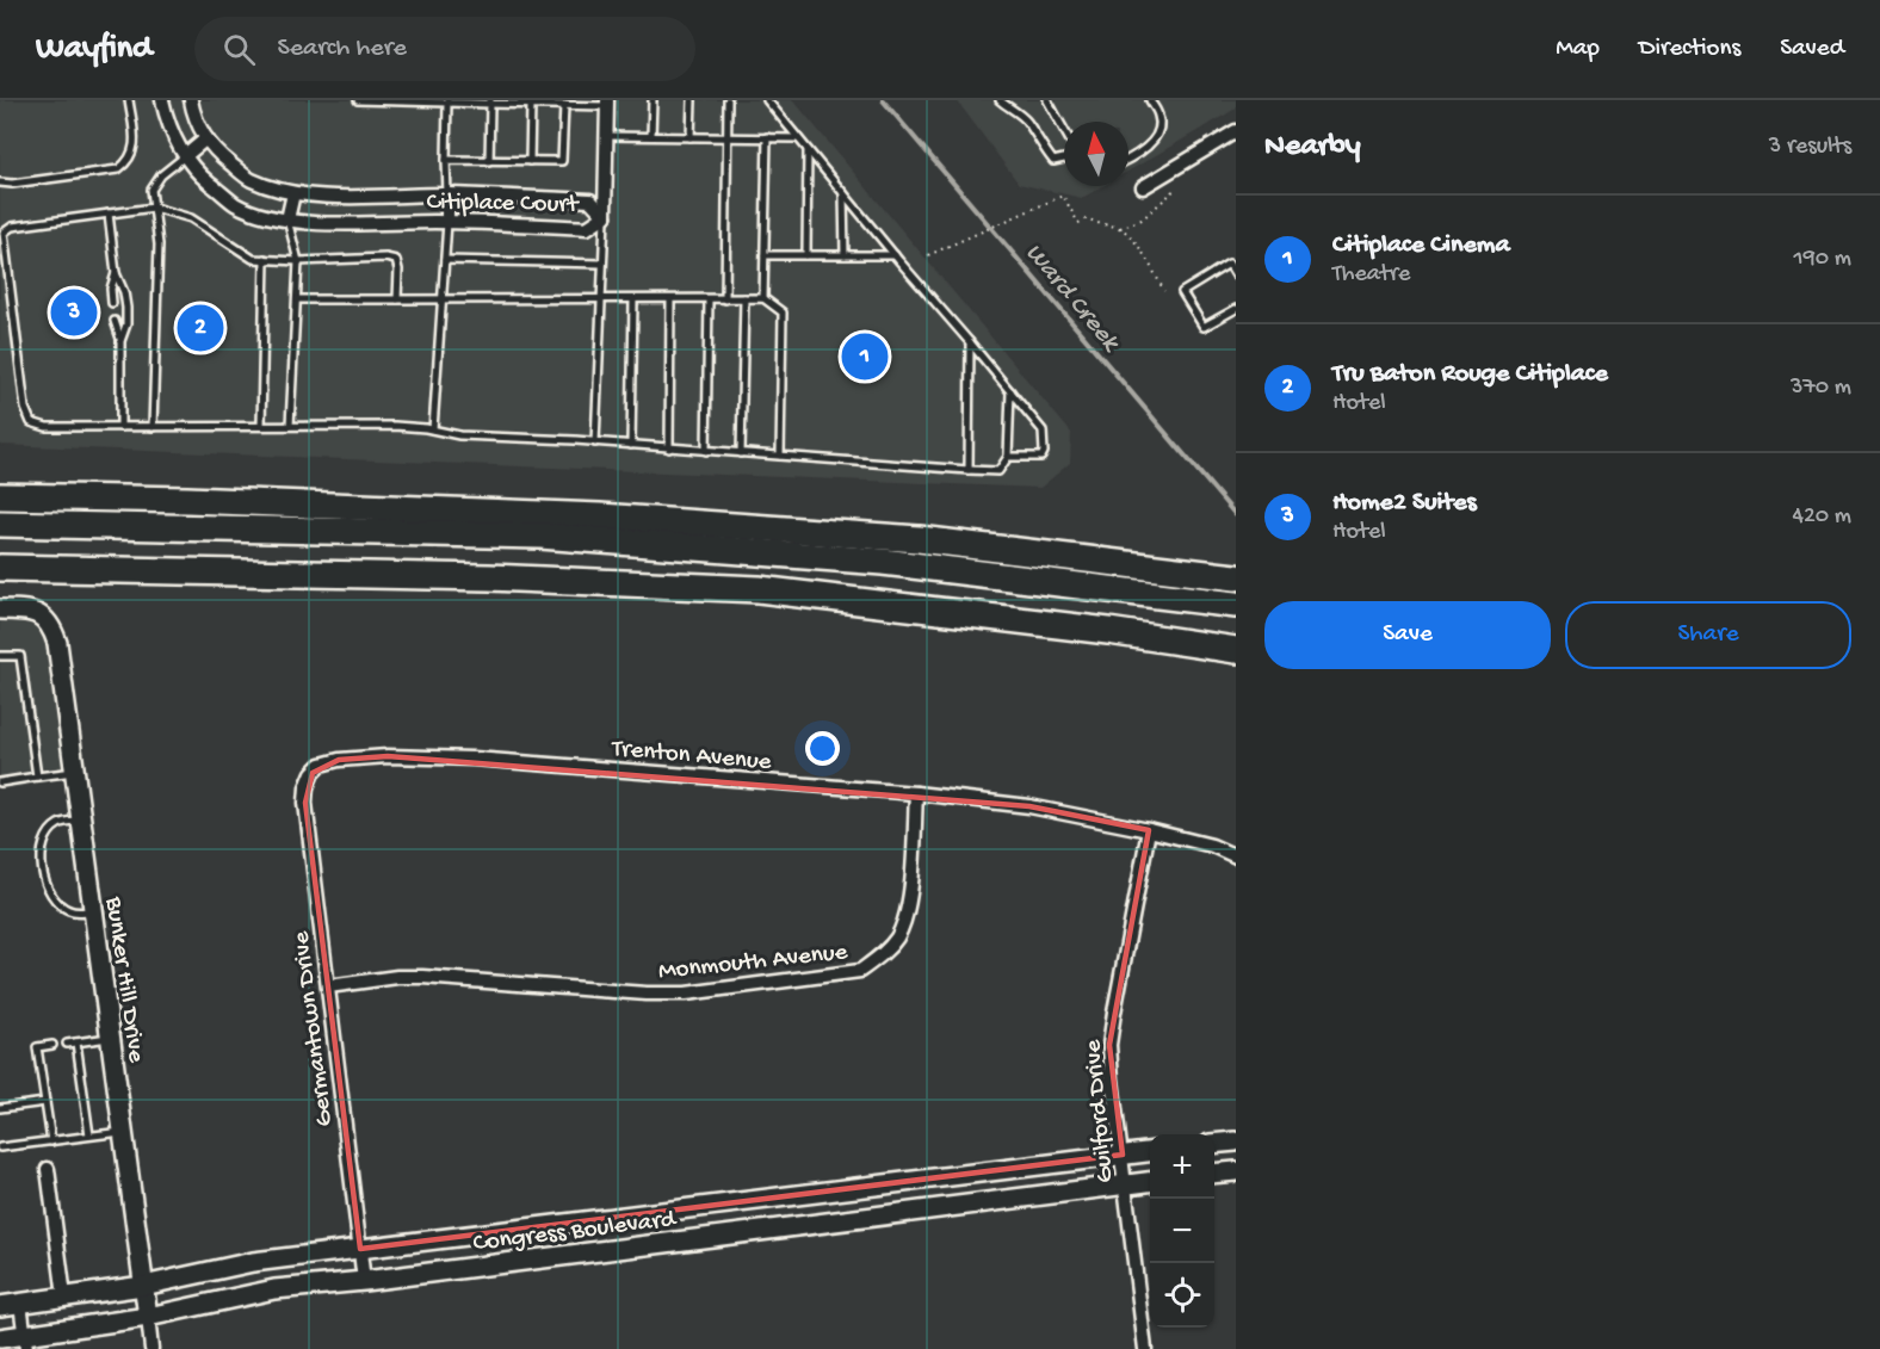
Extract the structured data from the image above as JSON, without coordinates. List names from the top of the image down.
{
  "streets": {
    "street": [
      "Citiplace Court",
      "Trenton Avenue",
      "Monmouth Avenue",
      "Bunker Hill Drive",
      "Germantown Drive",
      "Guilford Drive",
      "Congress Boulevard"
    ]
  },
  "crossings": [
    ["Trenton Avenue", "Monmouth Avenue"],
    ["Trenton Avenue", "Germantown Drive"],
    ["Trenton Avenue", "Guilford Drive"],
    ["Monmouth Avenue", "Germantown Drive"],
    ["Bunker Hill Drive", "Congress Boulevard"],
    ["Germantown Drive", "Congress Boulevard"],
    ["Guilford Drive", "Congress Boulevard"]
  ],
  "water": ["Ward Creek"],
  "north": "top",
  "page": {
    "header": "Wayfind",
    "search": "Search here",
    "nav": ["Map", "Directions", "Saved"],
    "heading": ["Nearby", "3 results"],
    "list": [
      {
        "mark": "1",
        "name": "Citiplace Cinema",
        "note": "Theatre",
        "value": "190 m"
      },
      {
        "mark": "2",
        "name": "Tru Baton Rouge Citiplace",
        "note": "Hotel",
        "value": "370 m"
      },
      {
        "mark": "3",
        "name": "Home2 Suites",
        "note": "Hotel",
        "value": "420 m"
      }
    ],
    "pins": ["3", "2", "1"],
    "buttons": ["Save", "Share"],
    "map_buttons": ["+", "−"]
  }
}
